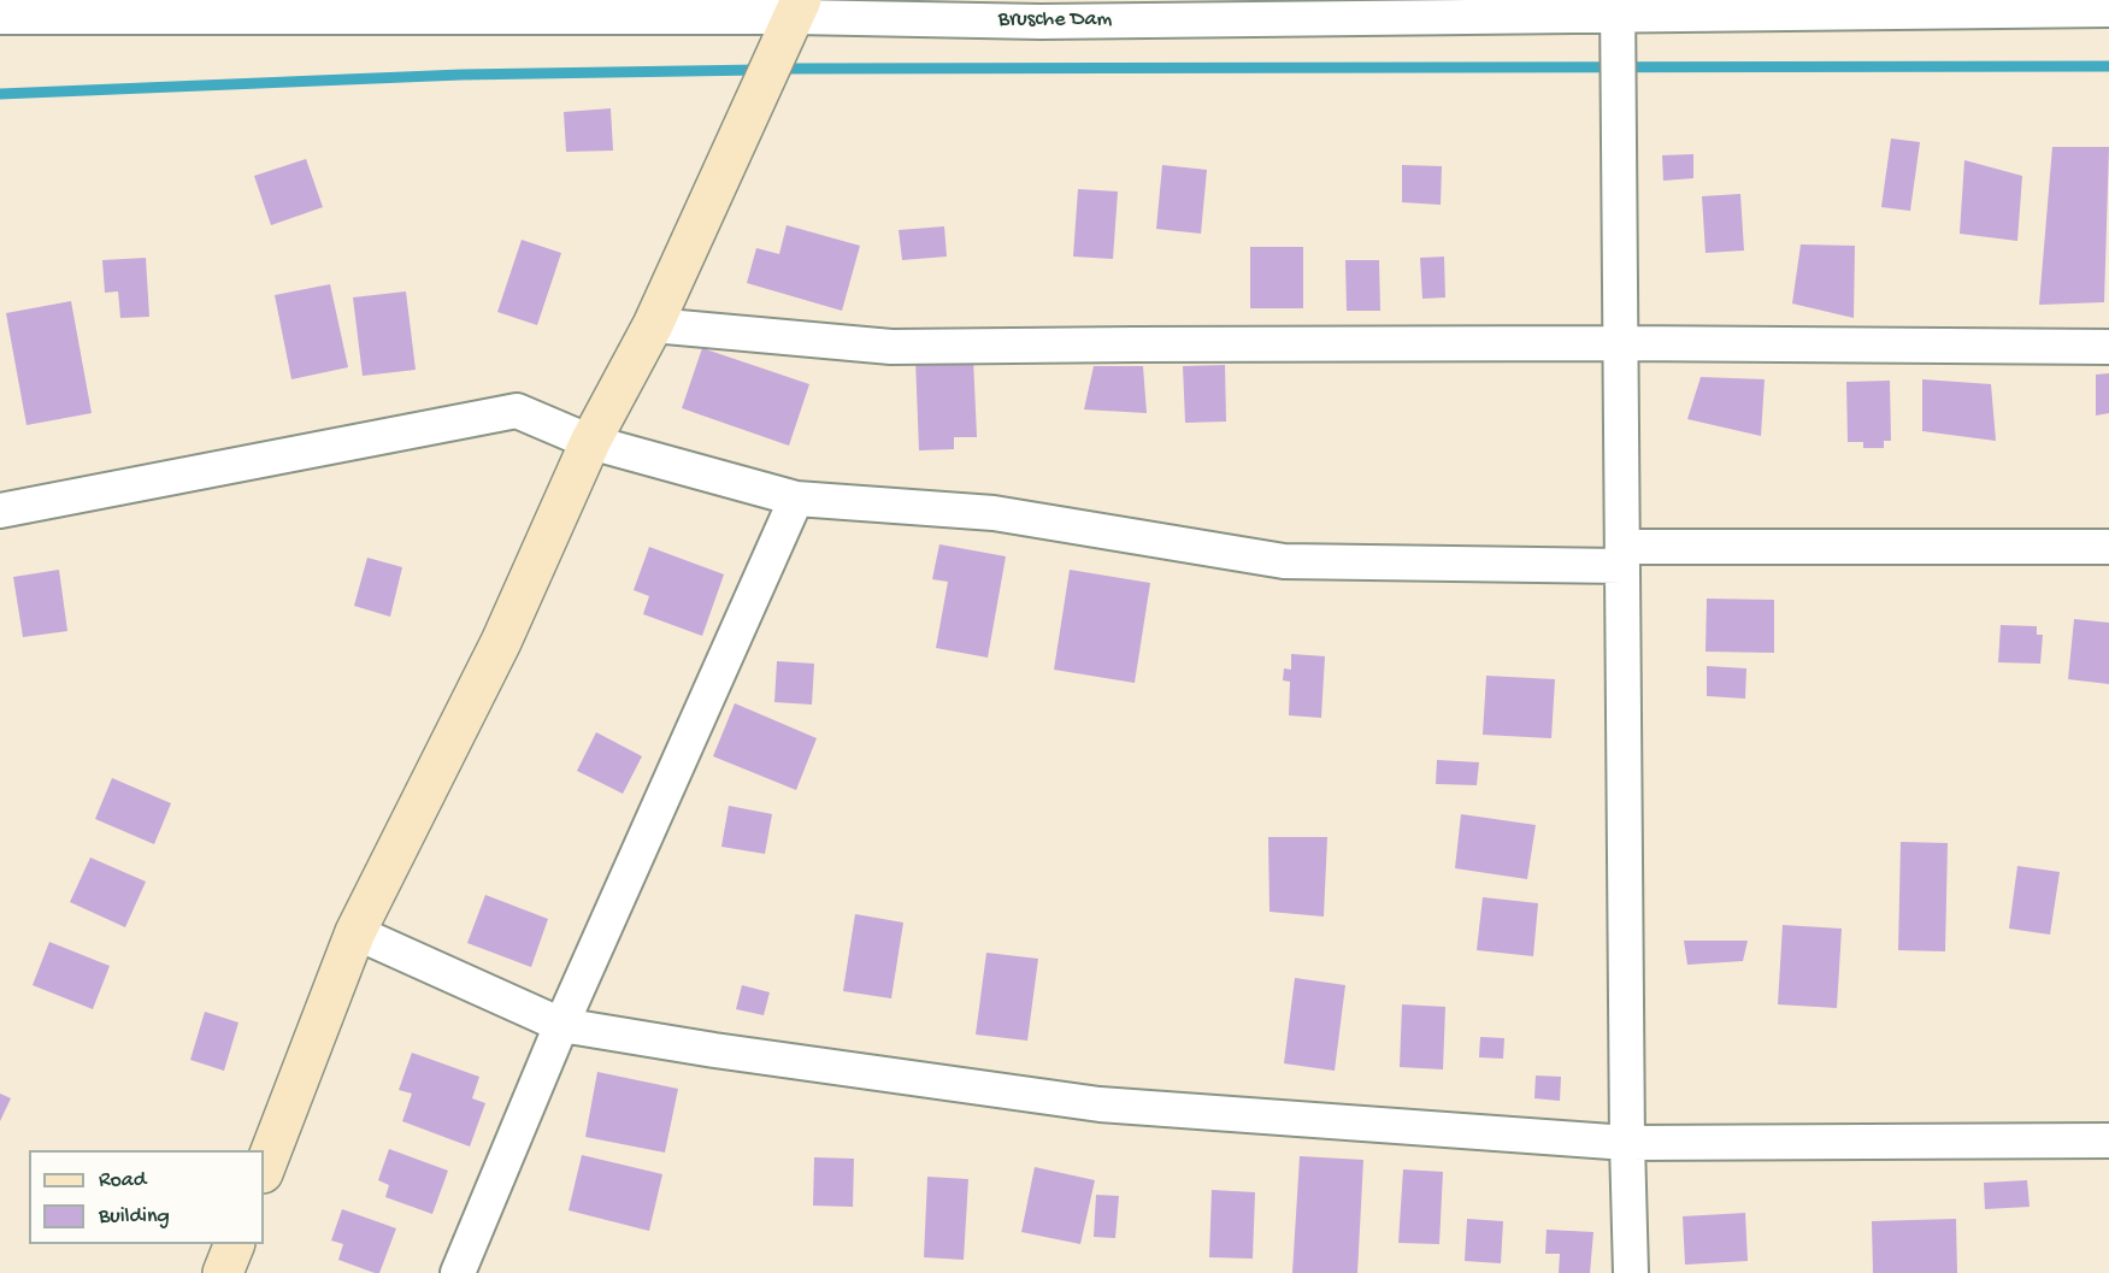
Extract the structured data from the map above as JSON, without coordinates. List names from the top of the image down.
{
  "streets": {
    "street": ["Brusche Dam"]
  },
  "legend": ["Road", "Building"]
}
